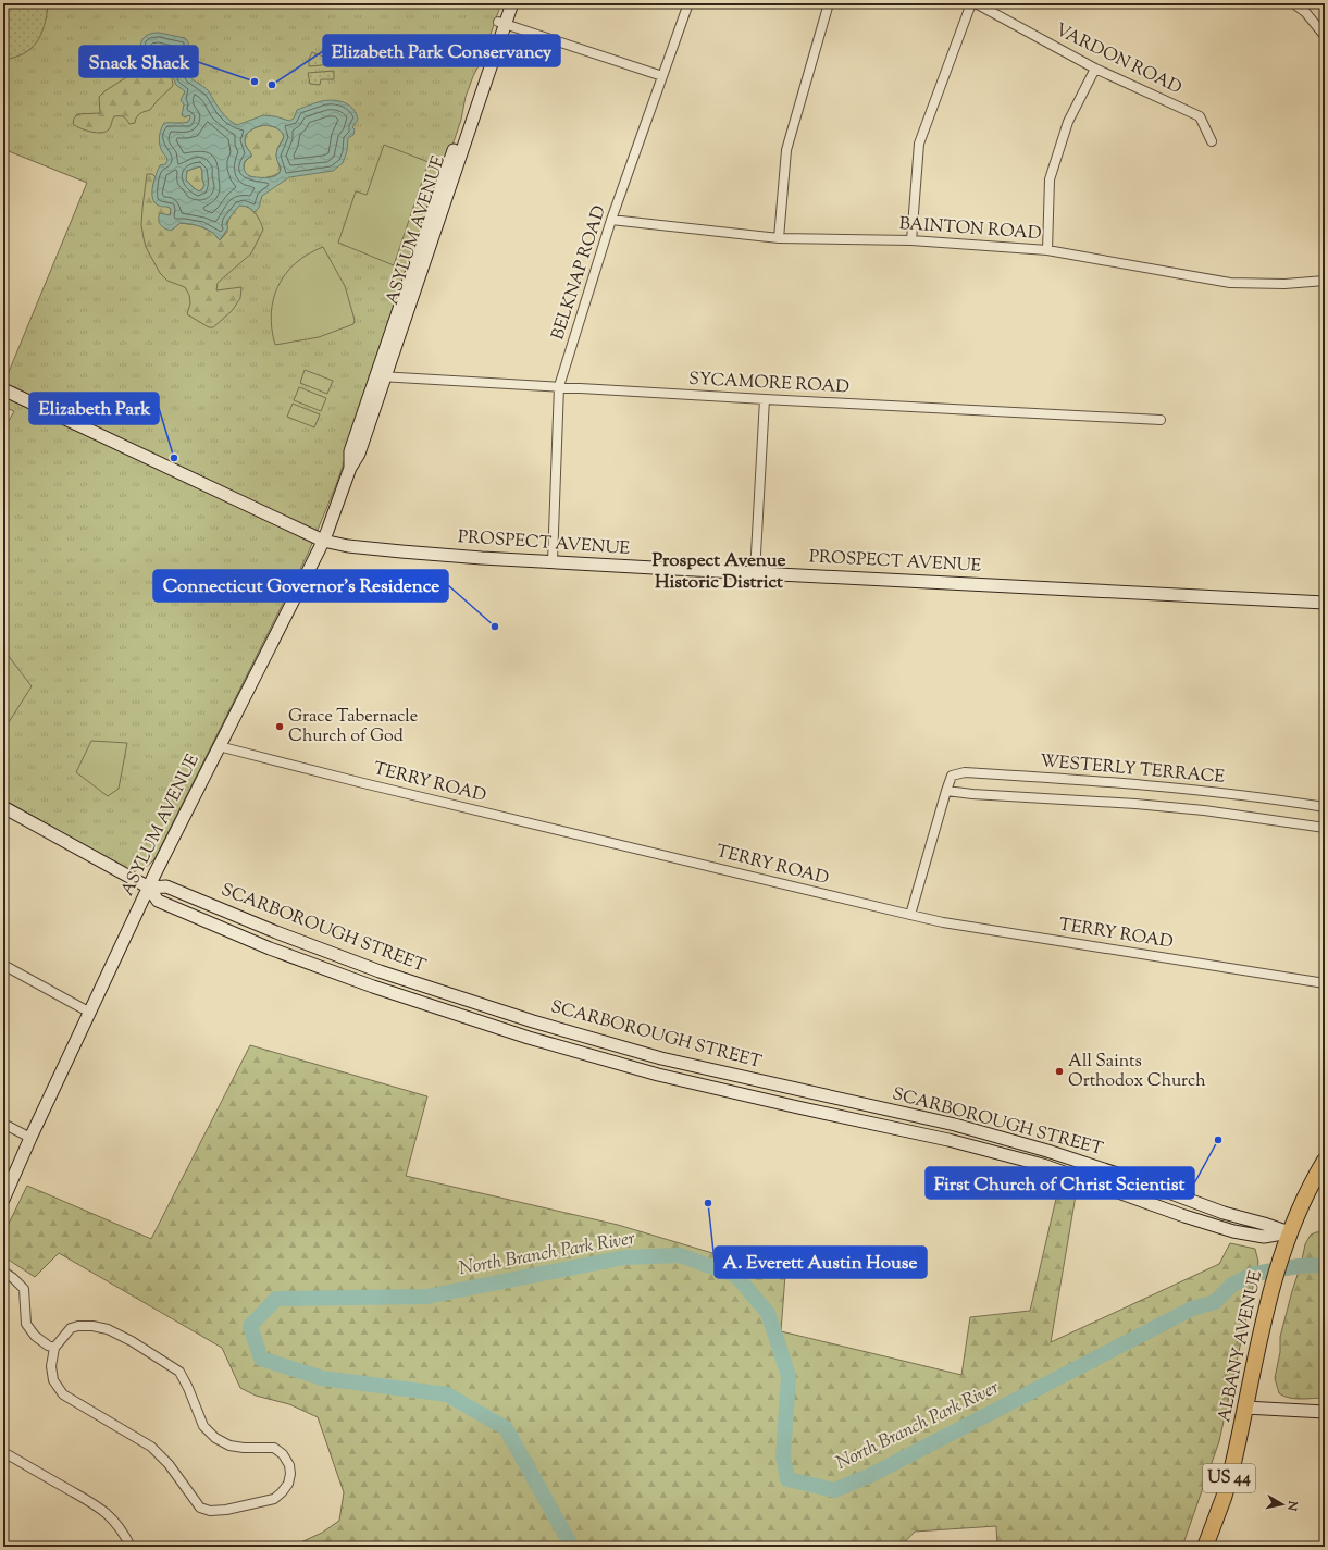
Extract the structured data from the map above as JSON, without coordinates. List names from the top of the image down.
{
  "streets": {
    "highway": ["ALBANY AVENUE", "US 44"],
    "main road": ["ASYLUM AVENUE", "PROSPECT AVENUE", "SCARBOROUGH STREET"],
    "street": [
      "VARDON ROAD",
      "BAINTON ROAD",
      "BELKNAP ROAD",
      "SYCAMORE ROAD",
      "WESTERLY TERRACE",
      "TERRY ROAD"
    ]
  },
  "crossings": [
    ["BAINTON ROAD", "BELKNAP ROAD"],
    ["ASYLUM AVENUE", "SYCAMORE ROAD"],
    ["ASYLUM AVENUE", "PROSPECT AVENUE"],
    ["ASYLUM AVENUE", "TERRY ROAD"],
    ["ASYLUM AVENUE", "SCARBOROUGH STREET"],
    ["BELKNAP ROAD", "SYCAMORE ROAD"],
    ["BELKNAP ROAD", "PROSPECT AVENUE"],
    ["WESTERLY TERRACE", "TERRY ROAD"],
    ["SCARBOROUGH STREET", "ALBANY AVENUE"]
  ],
  "districts": ["Prospect Avenue Historic District"],
  "water": ["North Branch Park River"],
  "places": [
    "Snack Shack",
    "Elizabeth Park Conservancy",
    "Elizabeth Park",
    "Connecticut Governor's Residence",
    "Grace Tabernacle Church of God",
    "All Saints Orthodox Church",
    "First Church of Christ Scientist",
    "A. Everett Austin House"
  ],
  "north": "right"
}
